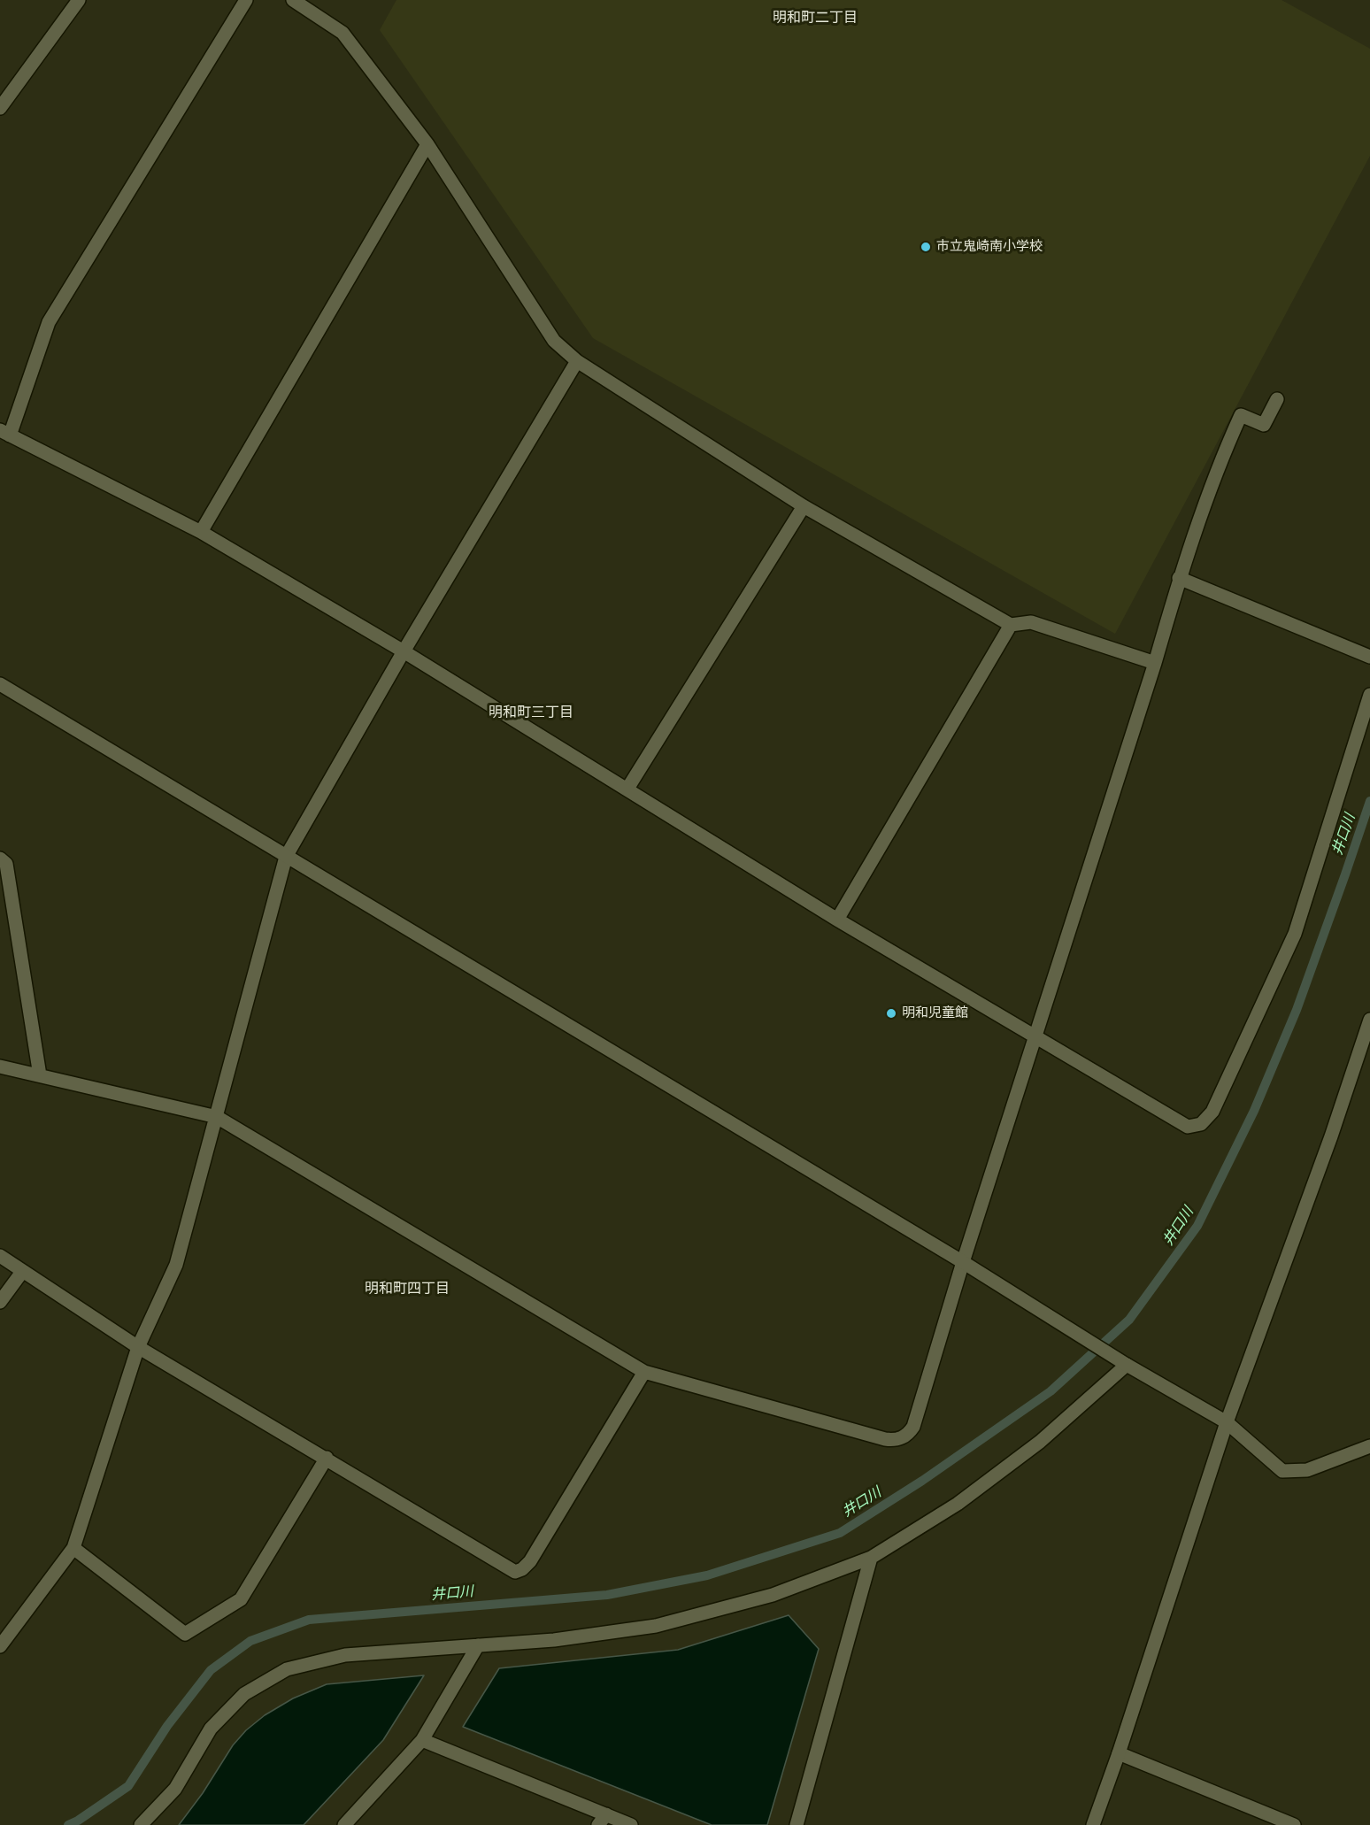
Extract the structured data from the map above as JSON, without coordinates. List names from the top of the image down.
{
  "districts": ["明和町二丁目", "明和町三丁目", "明和町四丁目"],
  "water": ["井口川"],
  "places": ["市立鬼崎南小学校", "明和児童館"]
}
